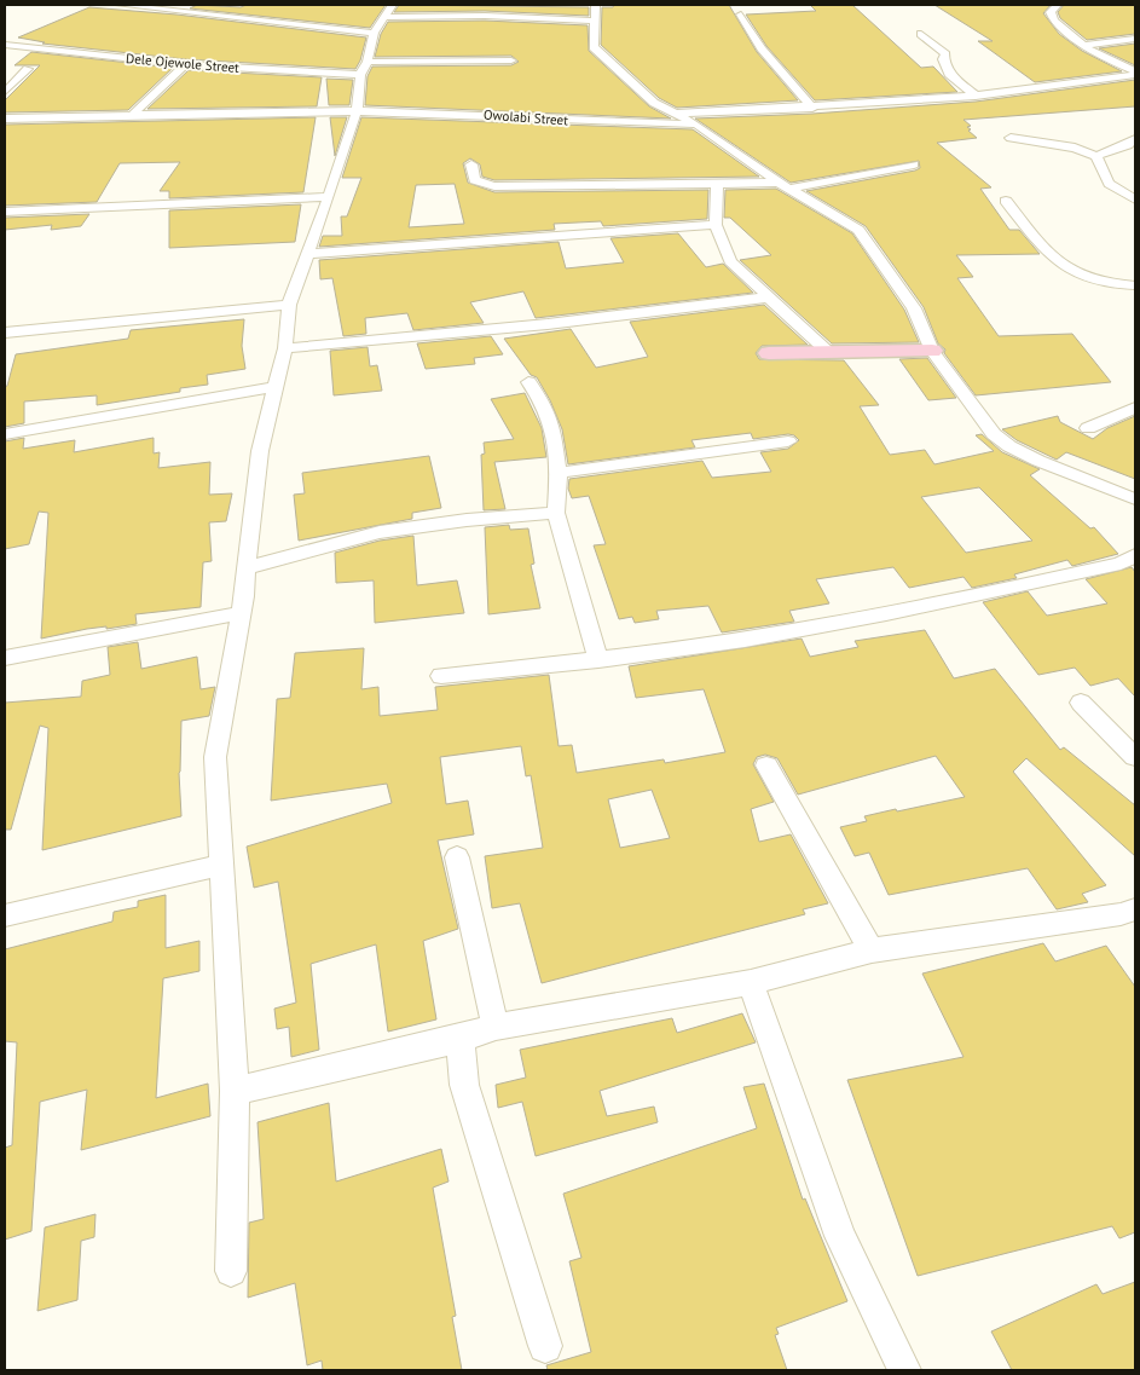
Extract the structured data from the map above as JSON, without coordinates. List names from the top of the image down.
{
  "streets": {
    "street": ["Dele Ojewole Street", "Owolabi Street"]
  }
}
